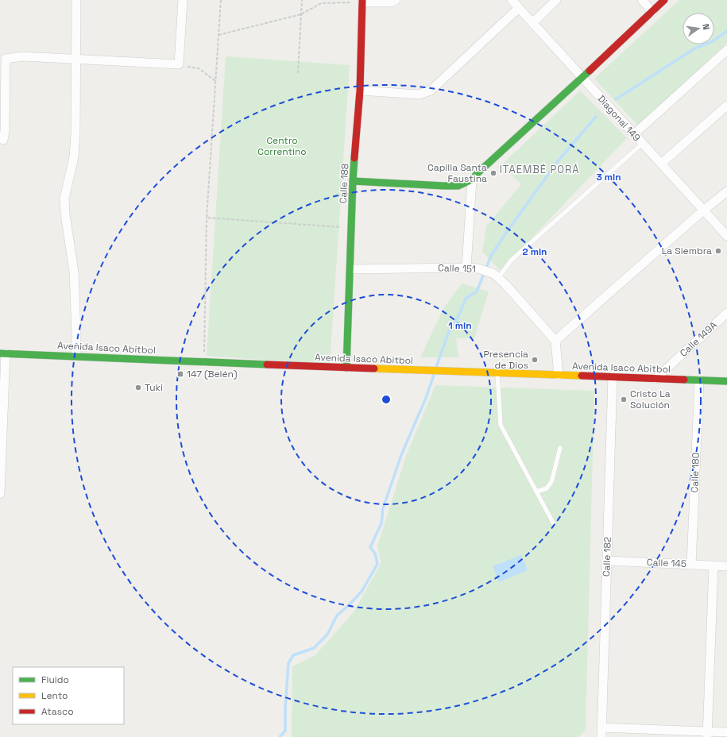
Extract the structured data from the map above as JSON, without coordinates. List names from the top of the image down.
{
  "streets": {
    "street": [
      "Diagonal 149",
      "Calle 188",
      "Calle 151",
      "Calle 149A",
      "Avenida Isaco Abitbol",
      "Calle 180",
      "Calle 182",
      "Calle 145"
    ]
  },
  "crossings": [
    ["Calle 188", "Calle 151"],
    ["Calle 188", "Avenida Isaco Abitbol"],
    ["Calle 149A", "Avenida Isaco Abitbol"],
    ["Avenida Isaco Abitbol", "Calle 180"],
    ["Avenida Isaco Abitbol", "Calle 182"],
    ["Calle 180", "Calle 145"],
    ["Calle 182", "Calle 145"]
  ],
  "districts": ["ITAEMBÉ PORÁ"],
  "parks": ["Centro Correntino"],
  "places": {
    "other": [
      "Capilla Santa Faustina",
      "La Siembra",
      "Presencia de Dios",
      "Tuki",
      "Cristo La Solución"
    ],
    "transit": ["147 (Belén)"]
  },
  "legend": ["Fluido", "Lento", "Atasco"],
  "north": "right",
  "rings": ["3 min", "2 min", "1 min"]
}
